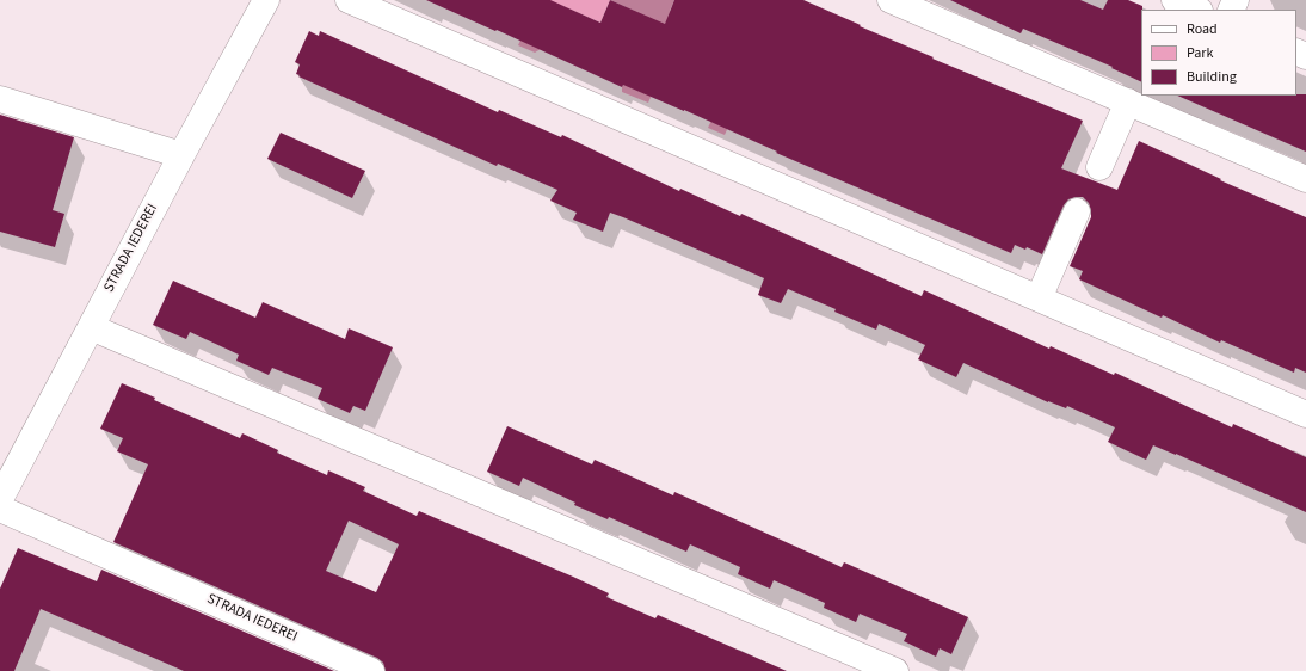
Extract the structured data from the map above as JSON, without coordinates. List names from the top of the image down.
{
  "streets": {
    "street": ["STRADA IEDEREI"]
  },
  "legend": ["Road", "Park", "Building"]
}
